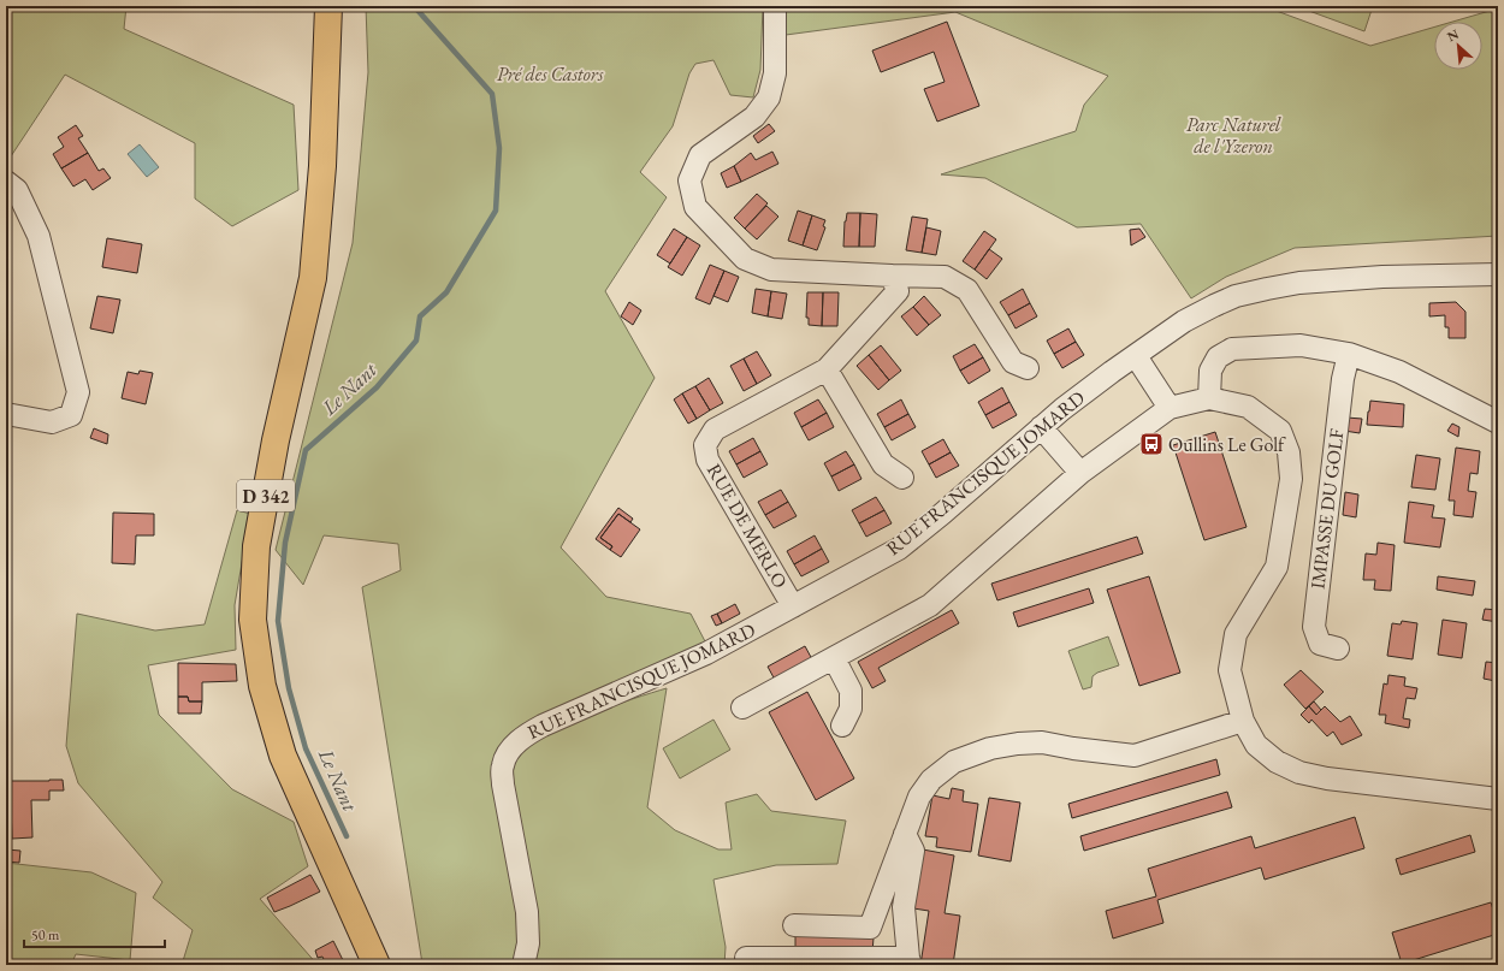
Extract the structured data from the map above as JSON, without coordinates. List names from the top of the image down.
{
  "streets": {
    "main road": ["D 342"],
    "street": ["RUE FRANCISQUE JOMARD", "IMPASSE DU GOLF", "RUE DE MERLO"]
  },
  "crossings": [
    ["RUE FRANCISQUE JOMARD", "RUE DE MERLO"]
  ],
  "water": ["Le Nant"],
  "parks": ["Pré des Castors", "Parc Naturel de l'Yzeron"],
  "places": {
    "bus stop": ["Oullins Le Golf"]
  },
  "scale_bar": "50 m",
  "north": "top left"
}
